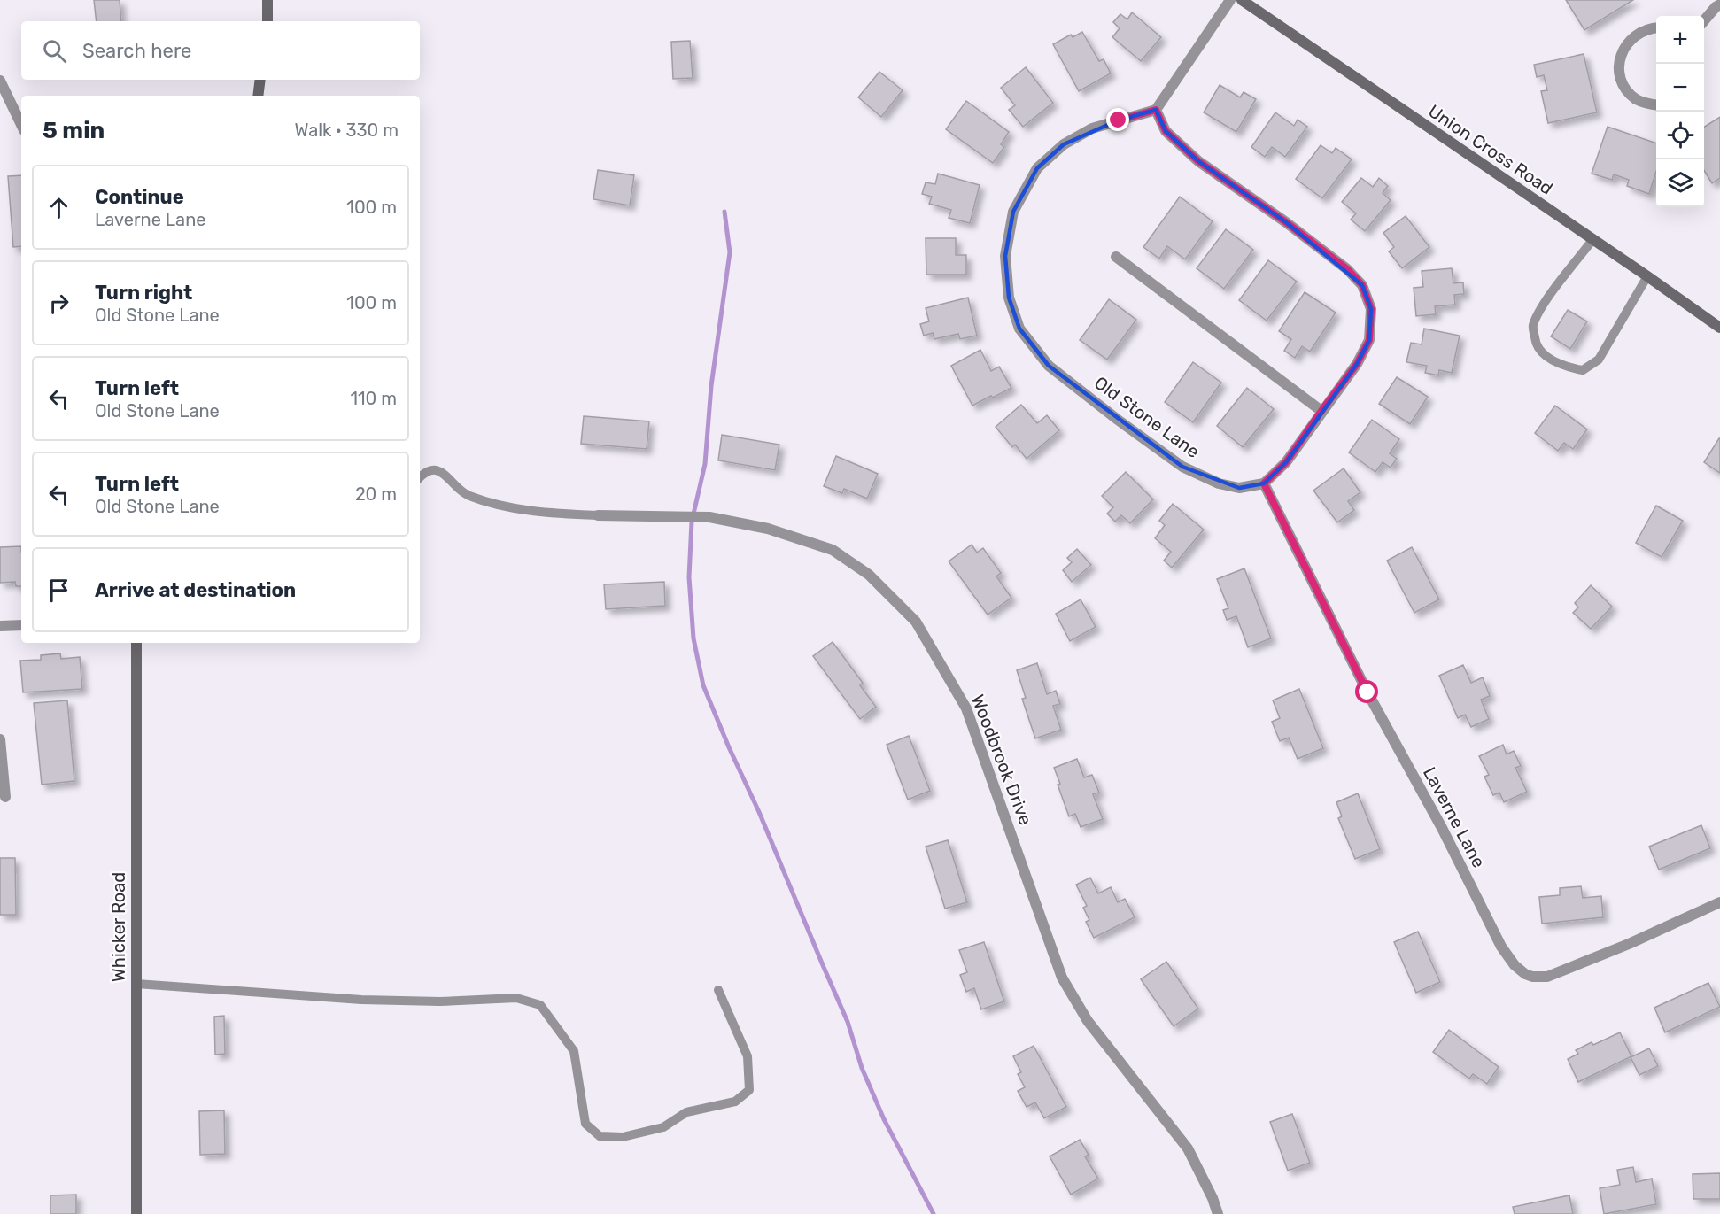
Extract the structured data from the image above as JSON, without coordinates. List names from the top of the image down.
{
  "streets": {
    "street": [
      "Union Cross Road",
      "Old Stone Lane",
      "Woodbrook Drive",
      "Laverne Lane",
      "Whicker Road"
    ]
  },
  "crossings": [
    ["Old Stone Lane", "Laverne Lane"]
  ],
  "page": {
    "map_buttons": ["+", "−"],
    "search": "Search here",
    "heading": ["5 min", "Walk · 330 m"],
    "list": [
      ["Continue", "Laverne Lane", "100 m"],
      ["Turn right", "Old Stone Lane", "100 m"],
      ["Turn left", "Old Stone Lane", "110 m"],
      ["Turn left", "Old Stone Lane", "20 m"],
      "Arrive at destination"
    ]
  }
}
